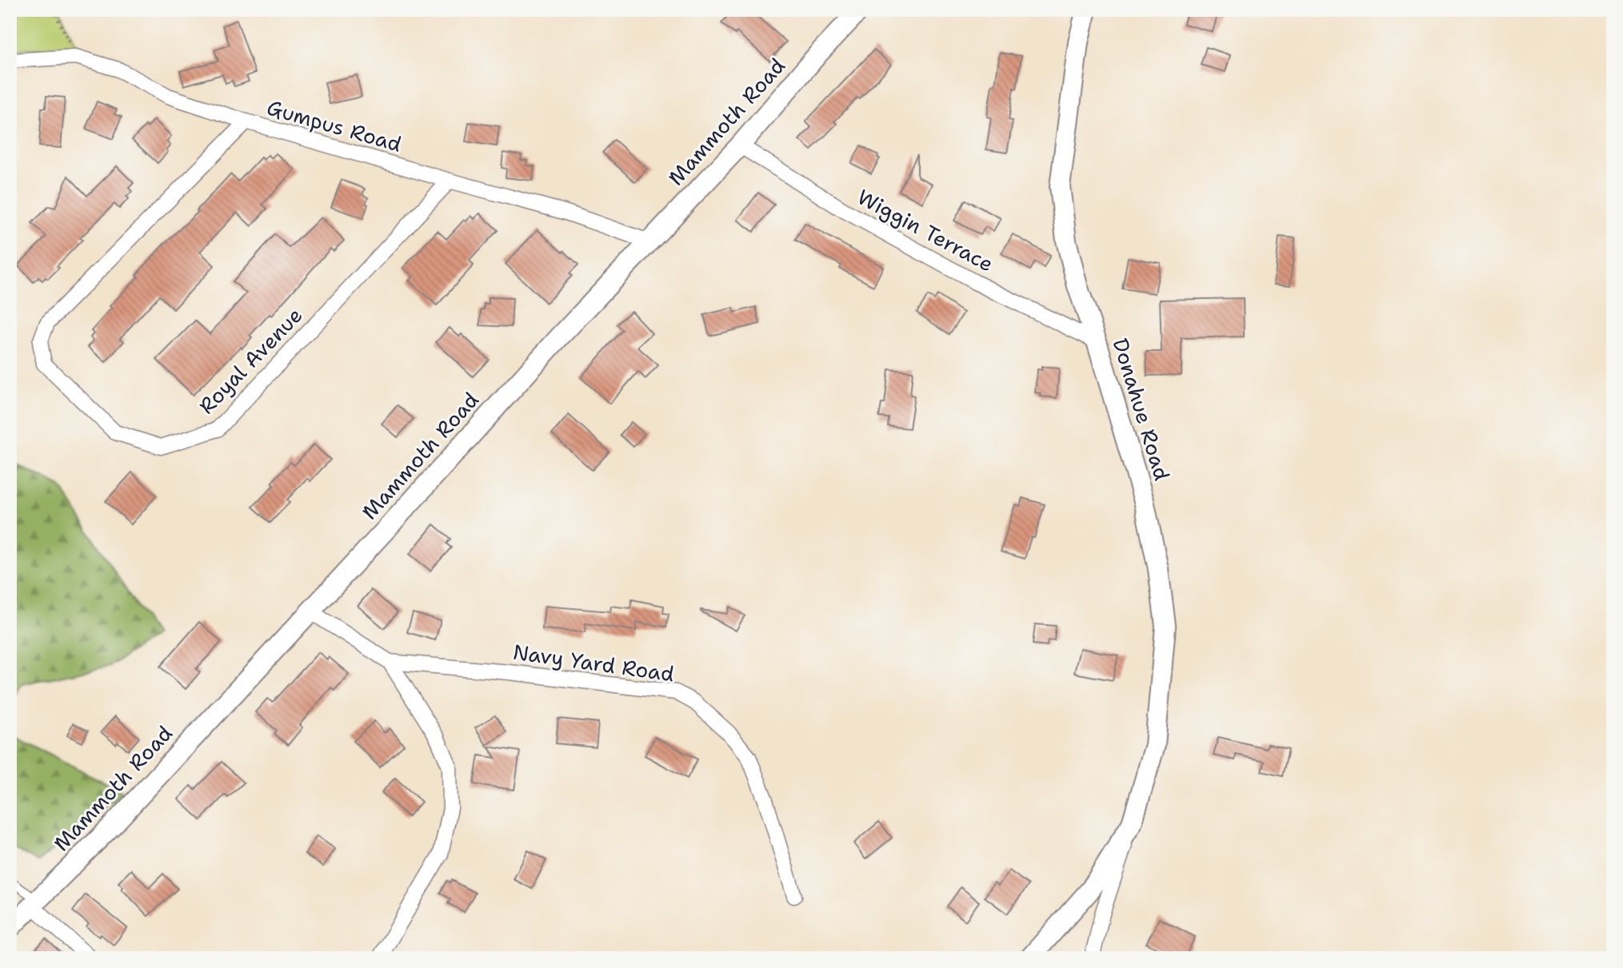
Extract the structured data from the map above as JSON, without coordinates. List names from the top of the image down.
{
  "streets": {
    "main road": ["Mammoth Road", "Donahue Road"],
    "street": [
      "Gumpus Road",
      "Wiggin Terrace",
      "Royal Avenue",
      "Navy Yard Road"
    ]
  },
  "crossings": [
    ["Mammoth Road", "Gumpus Road"],
    ["Mammoth Road", "Wiggin Terrace"],
    ["Mammoth Road", "Navy Yard Road"],
    ["Gumpus Road", "Royal Avenue"],
    ["Wiggin Terrace", "Donahue Road"]
  ]
}
